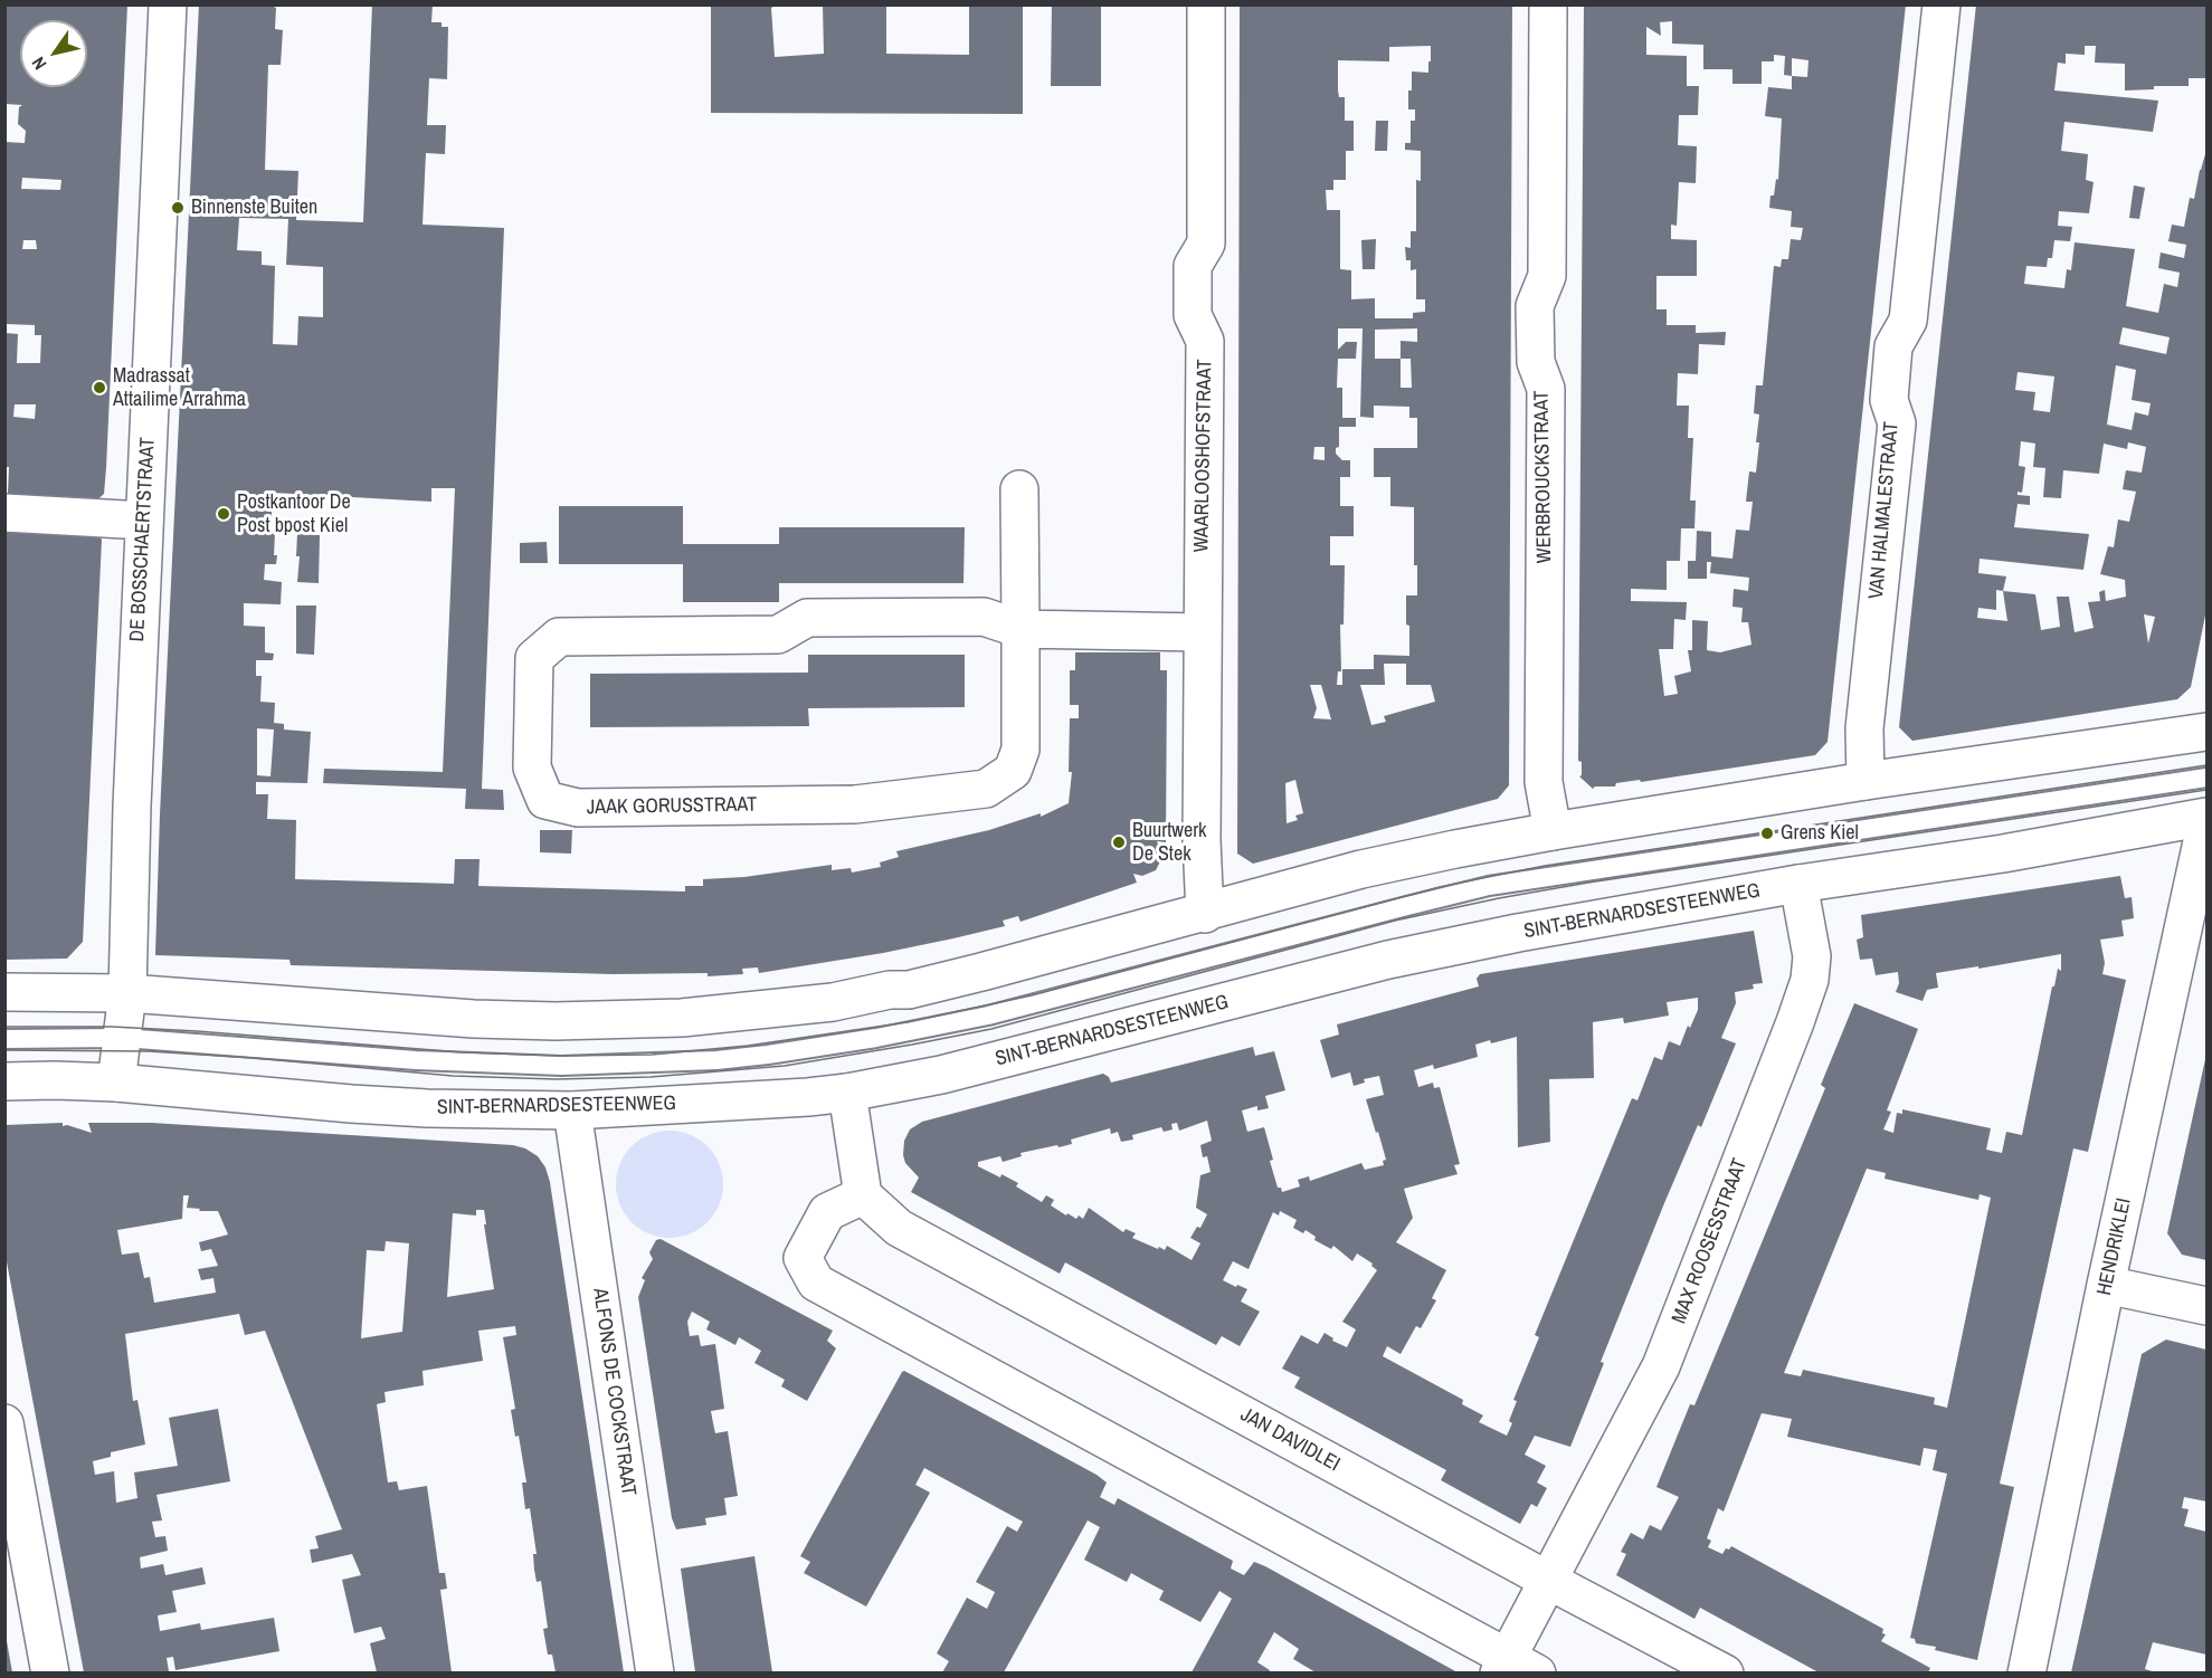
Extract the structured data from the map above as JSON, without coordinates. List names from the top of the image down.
{
  "streets": {
    "street": [
      "WAARLOOSHOFSTRAAT",
      "WERBROUCKSTRAAT",
      "VAN HALMALESTRAAT",
      "DE BOSSCHAERTSTRAAT",
      "JAAK GORUSSTRAAT",
      "SINT-BERNARDSESTEENWEG",
      "MAX ROOSESSTRAAT",
      "HENDRIKLEI",
      "ALFONS DE COCKSTRAAT",
      "JAN DAVIDLEI"
    ]
  },
  "crossings": [
    ["WAARLOOSHOFSTRAAT", "JAAK GORUSSTRAAT"],
    ["DE BOSSCHAERTSTRAAT", "SINT-BERNARDSESTEENWEG"],
    ["SINT-BERNARDSESTEENWEG", "MAX ROOSESSTRAAT"],
    ["SINT-BERNARDSESTEENWEG", "HENDRIKLEI"],
    ["SINT-BERNARDSESTEENWEG", "ALFONS DE COCKSTRAAT"],
    ["MAX ROOSESSTRAAT", "JAN DAVIDLEI"]
  ],
  "places": [
    "Binnenste Buiten",
    "Madrassat Attailime Arrahma",
    "Postkantoor De Post bpost Kiel",
    "Grens Kiel",
    "Buurtwerk De Stek"
  ],
  "north": "bottom left"
}
